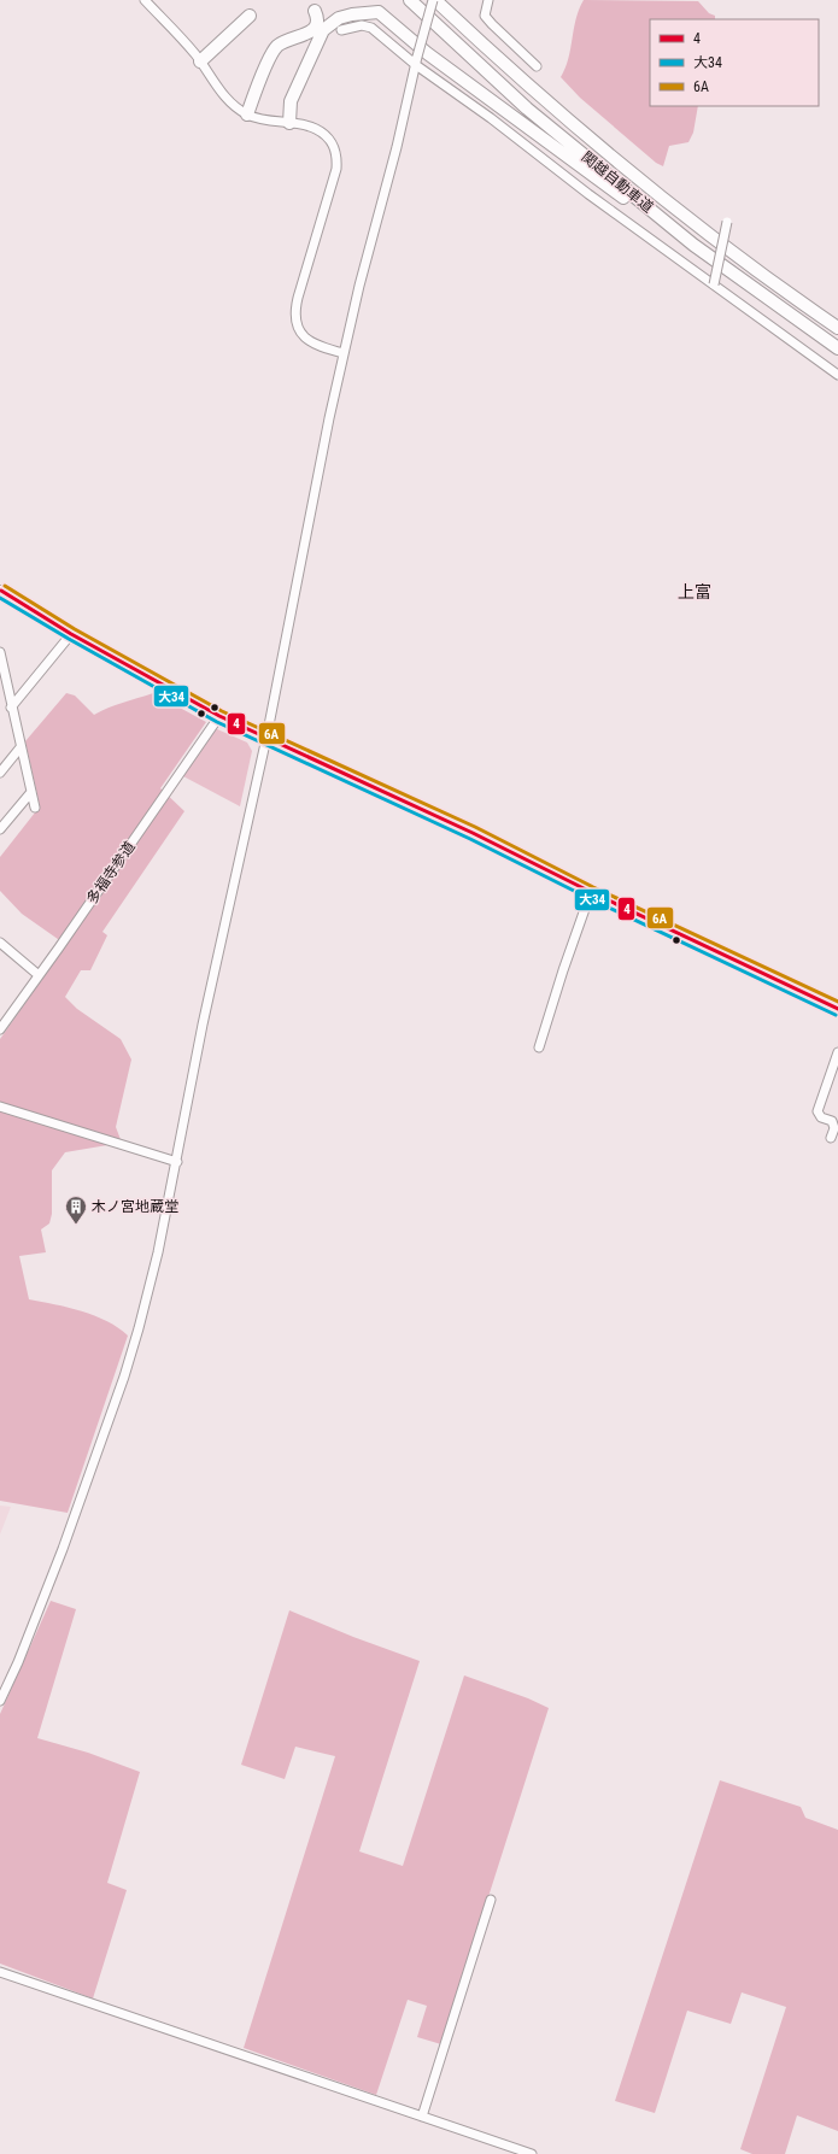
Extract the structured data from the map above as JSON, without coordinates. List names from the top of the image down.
{
  "streets": {
    "highway": ["関越自動車道"],
    "street": ["多福寺参道"]
  },
  "districts": ["上富"],
  "places": {
    "building": ["木ノ宮地蔵堂"]
  },
  "lines": ["transit line 6A", "transit line 4", "transit line 大34"],
  "legend": ["4", "大34", "6A"]
}
